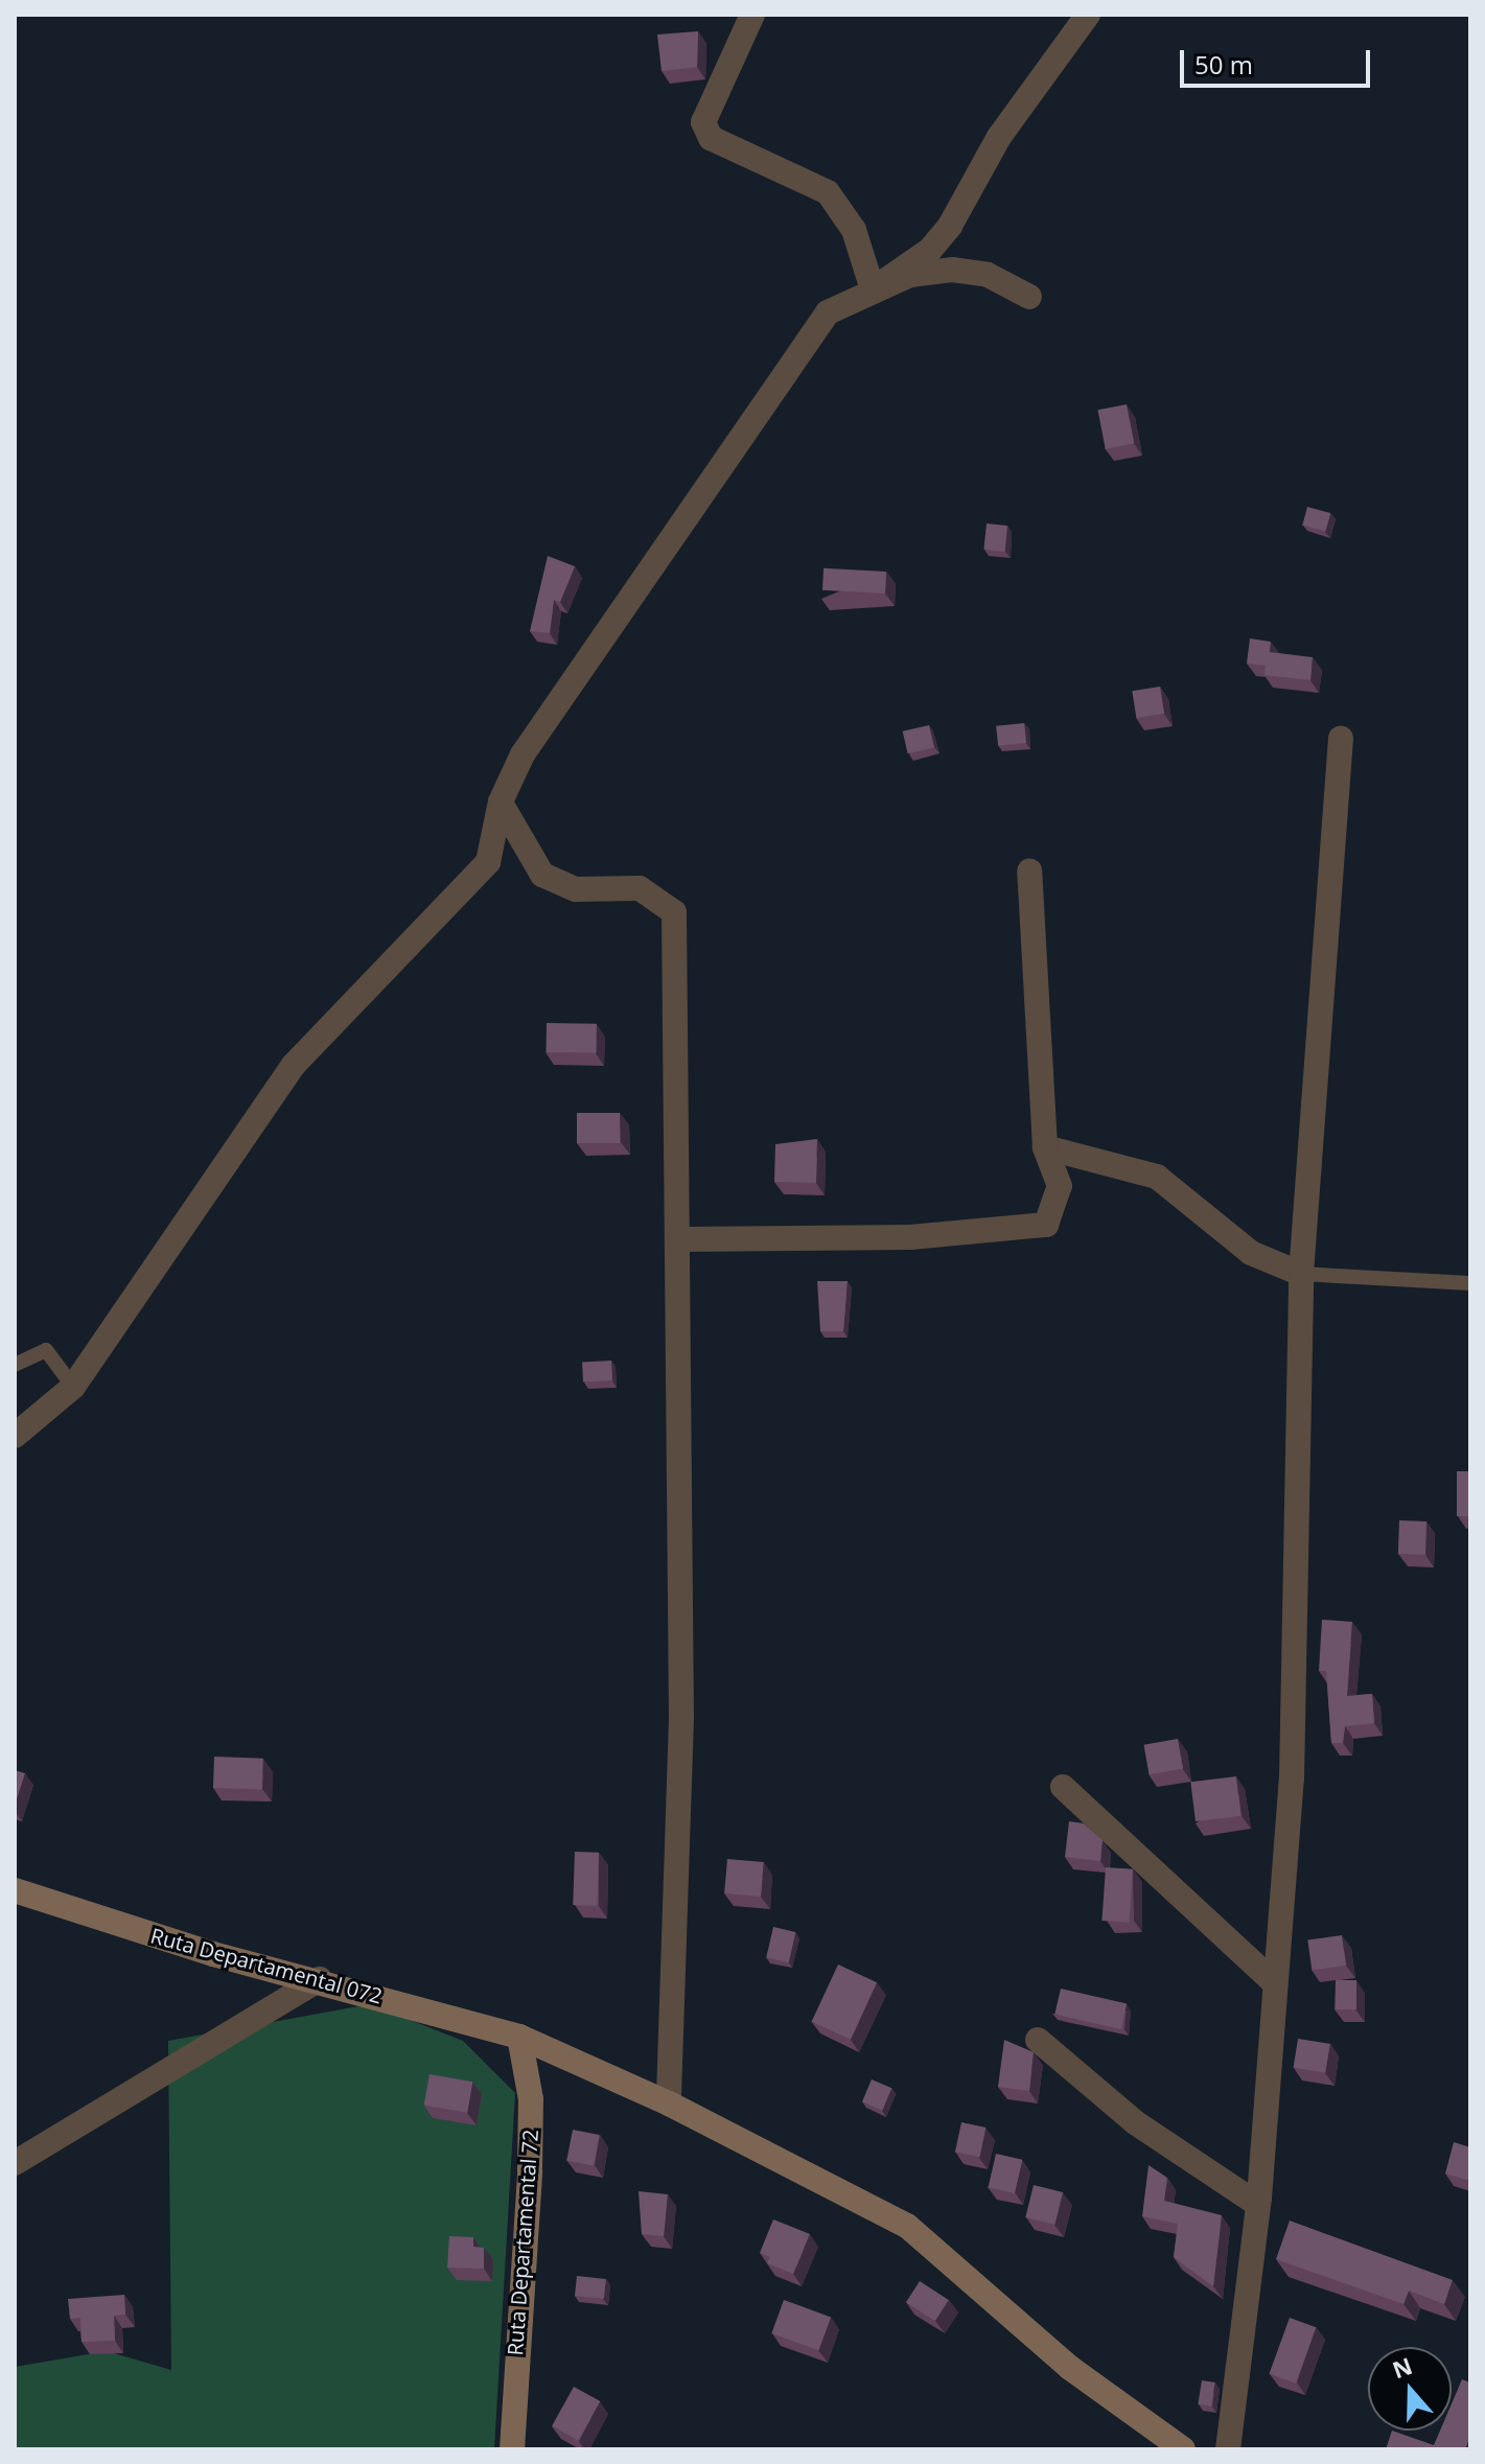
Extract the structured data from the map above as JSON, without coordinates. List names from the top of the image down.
{
  "streets": {
    "main road": ["Ruta Departamental 072", "Ruta Departamental 72"]
  },
  "crossings": [
    ["Ruta Departamental 072", "Ruta Departamental 72"]
  ],
  "scale_bar": "50 m",
  "north": "top"
}
